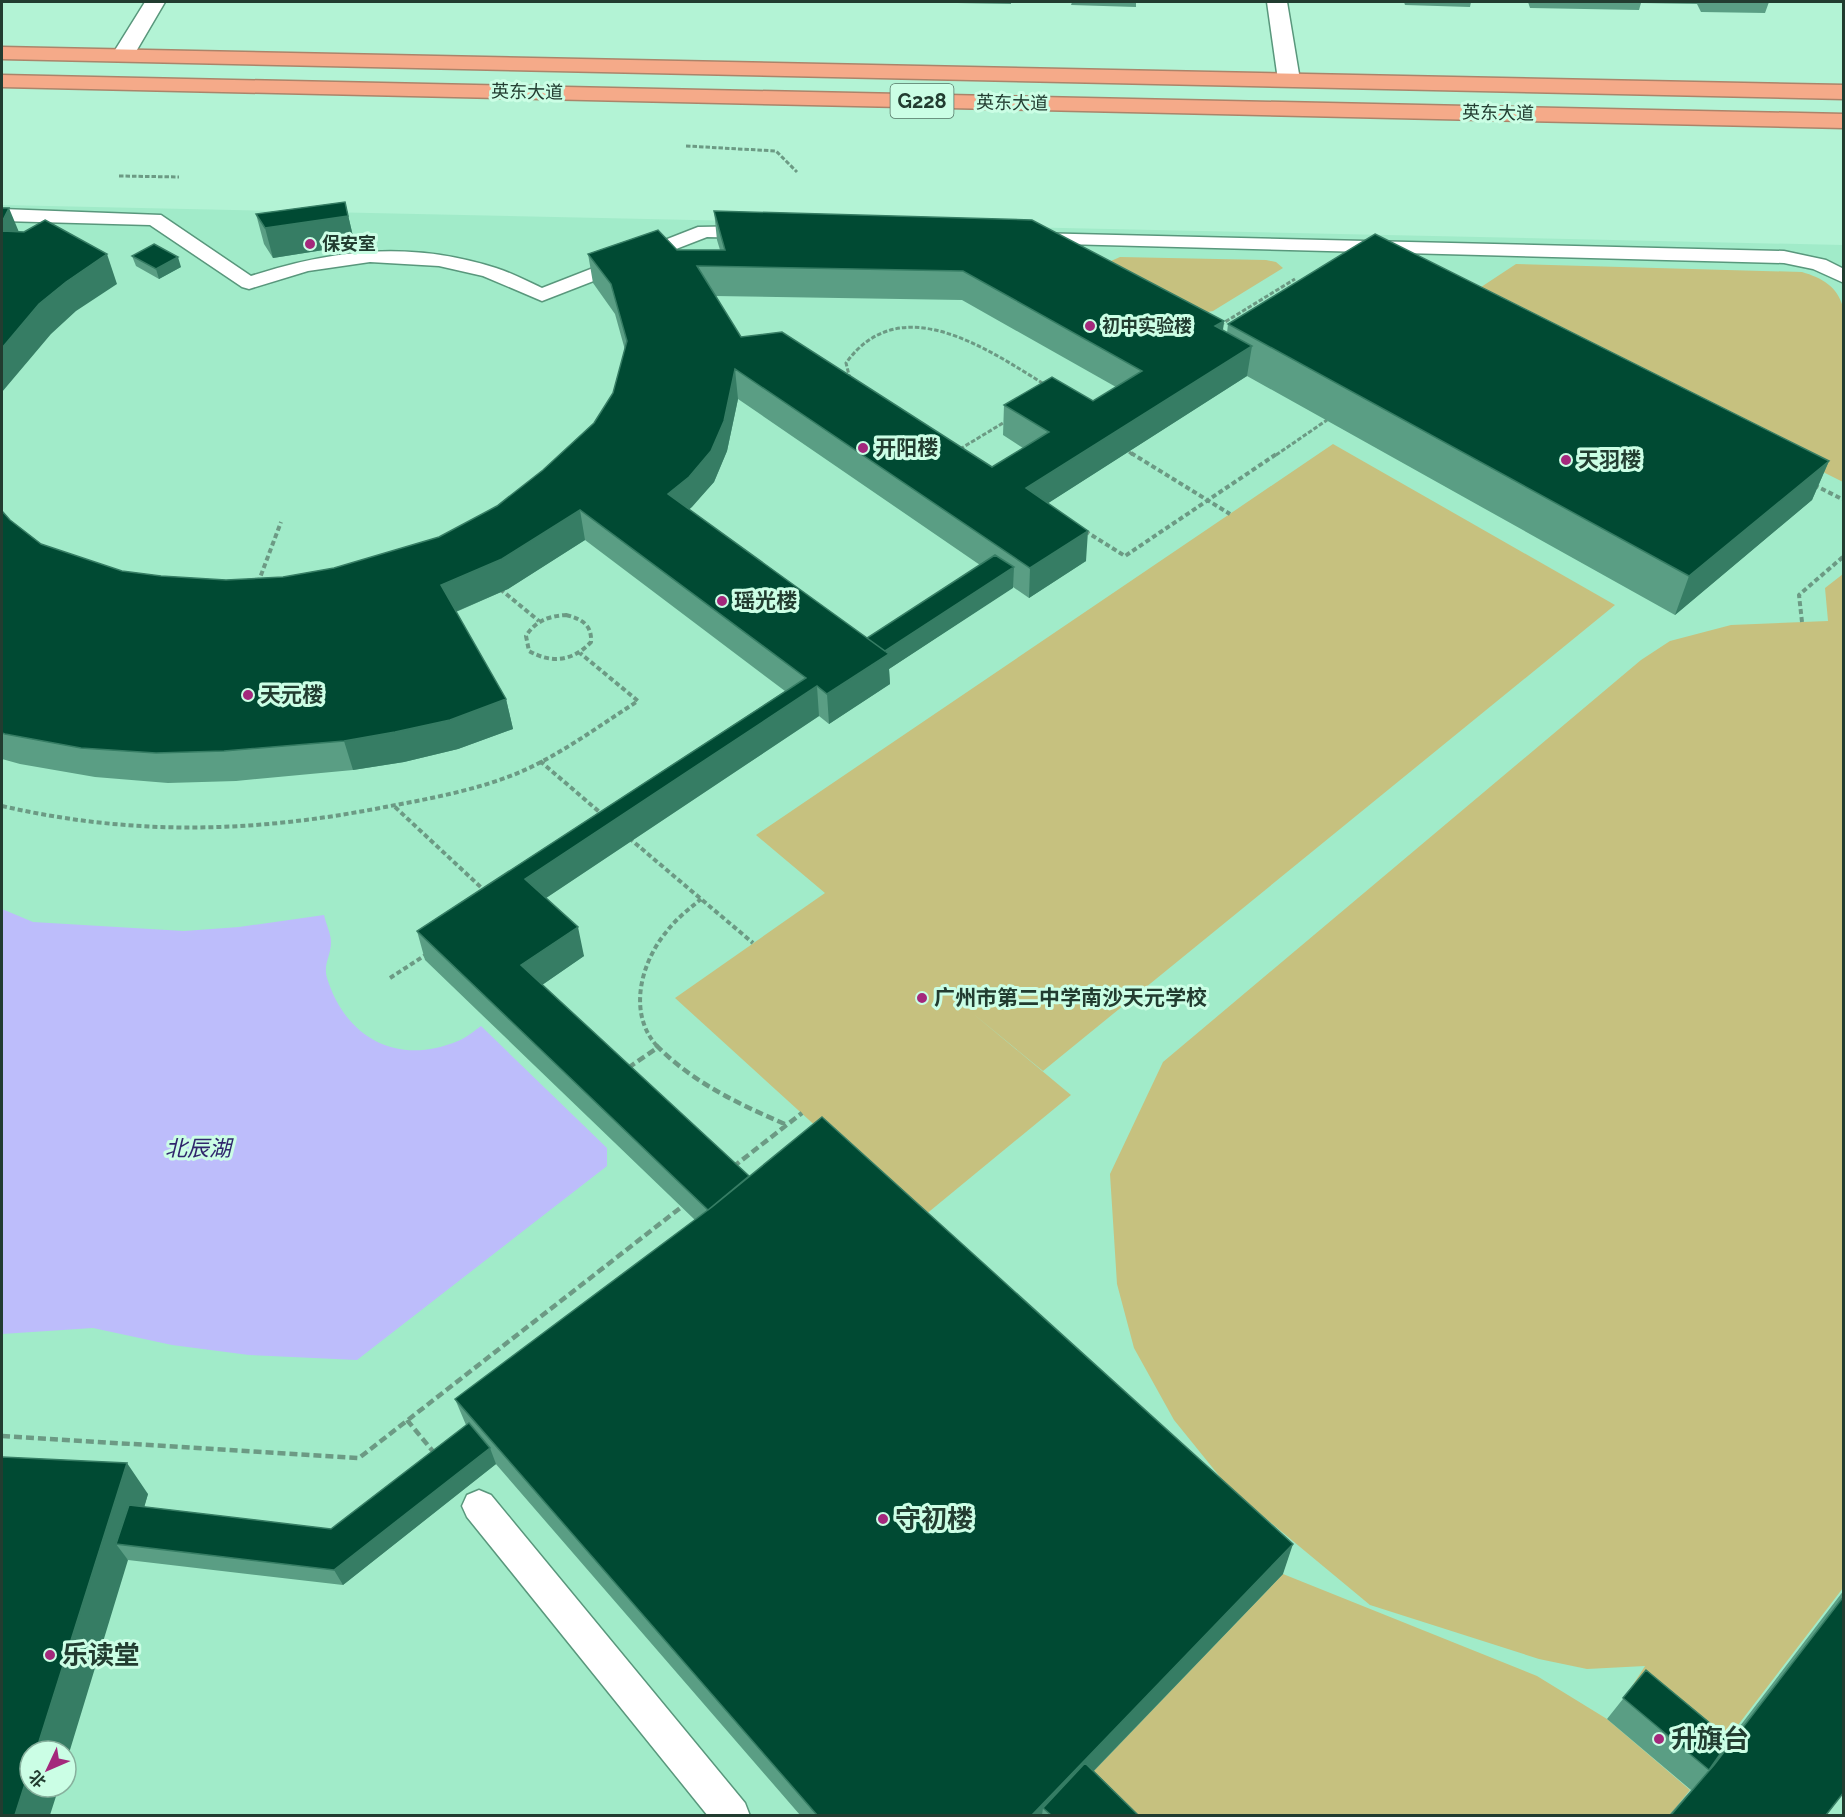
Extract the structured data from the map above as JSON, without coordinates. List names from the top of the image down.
{
  "streets": {
    "highway": ["英东大道", "G228"]
  },
  "water": ["北辰湖"],
  "places": [
    "保安室",
    "初中实验楼",
    "开阳楼",
    "天羽楼",
    "瑶光楼",
    "天元楼",
    "广州市第二中学南沙天元学校",
    "守初楼",
    "乐读堂",
    "升旗台"
  ],
  "north": "bottom left"
}
